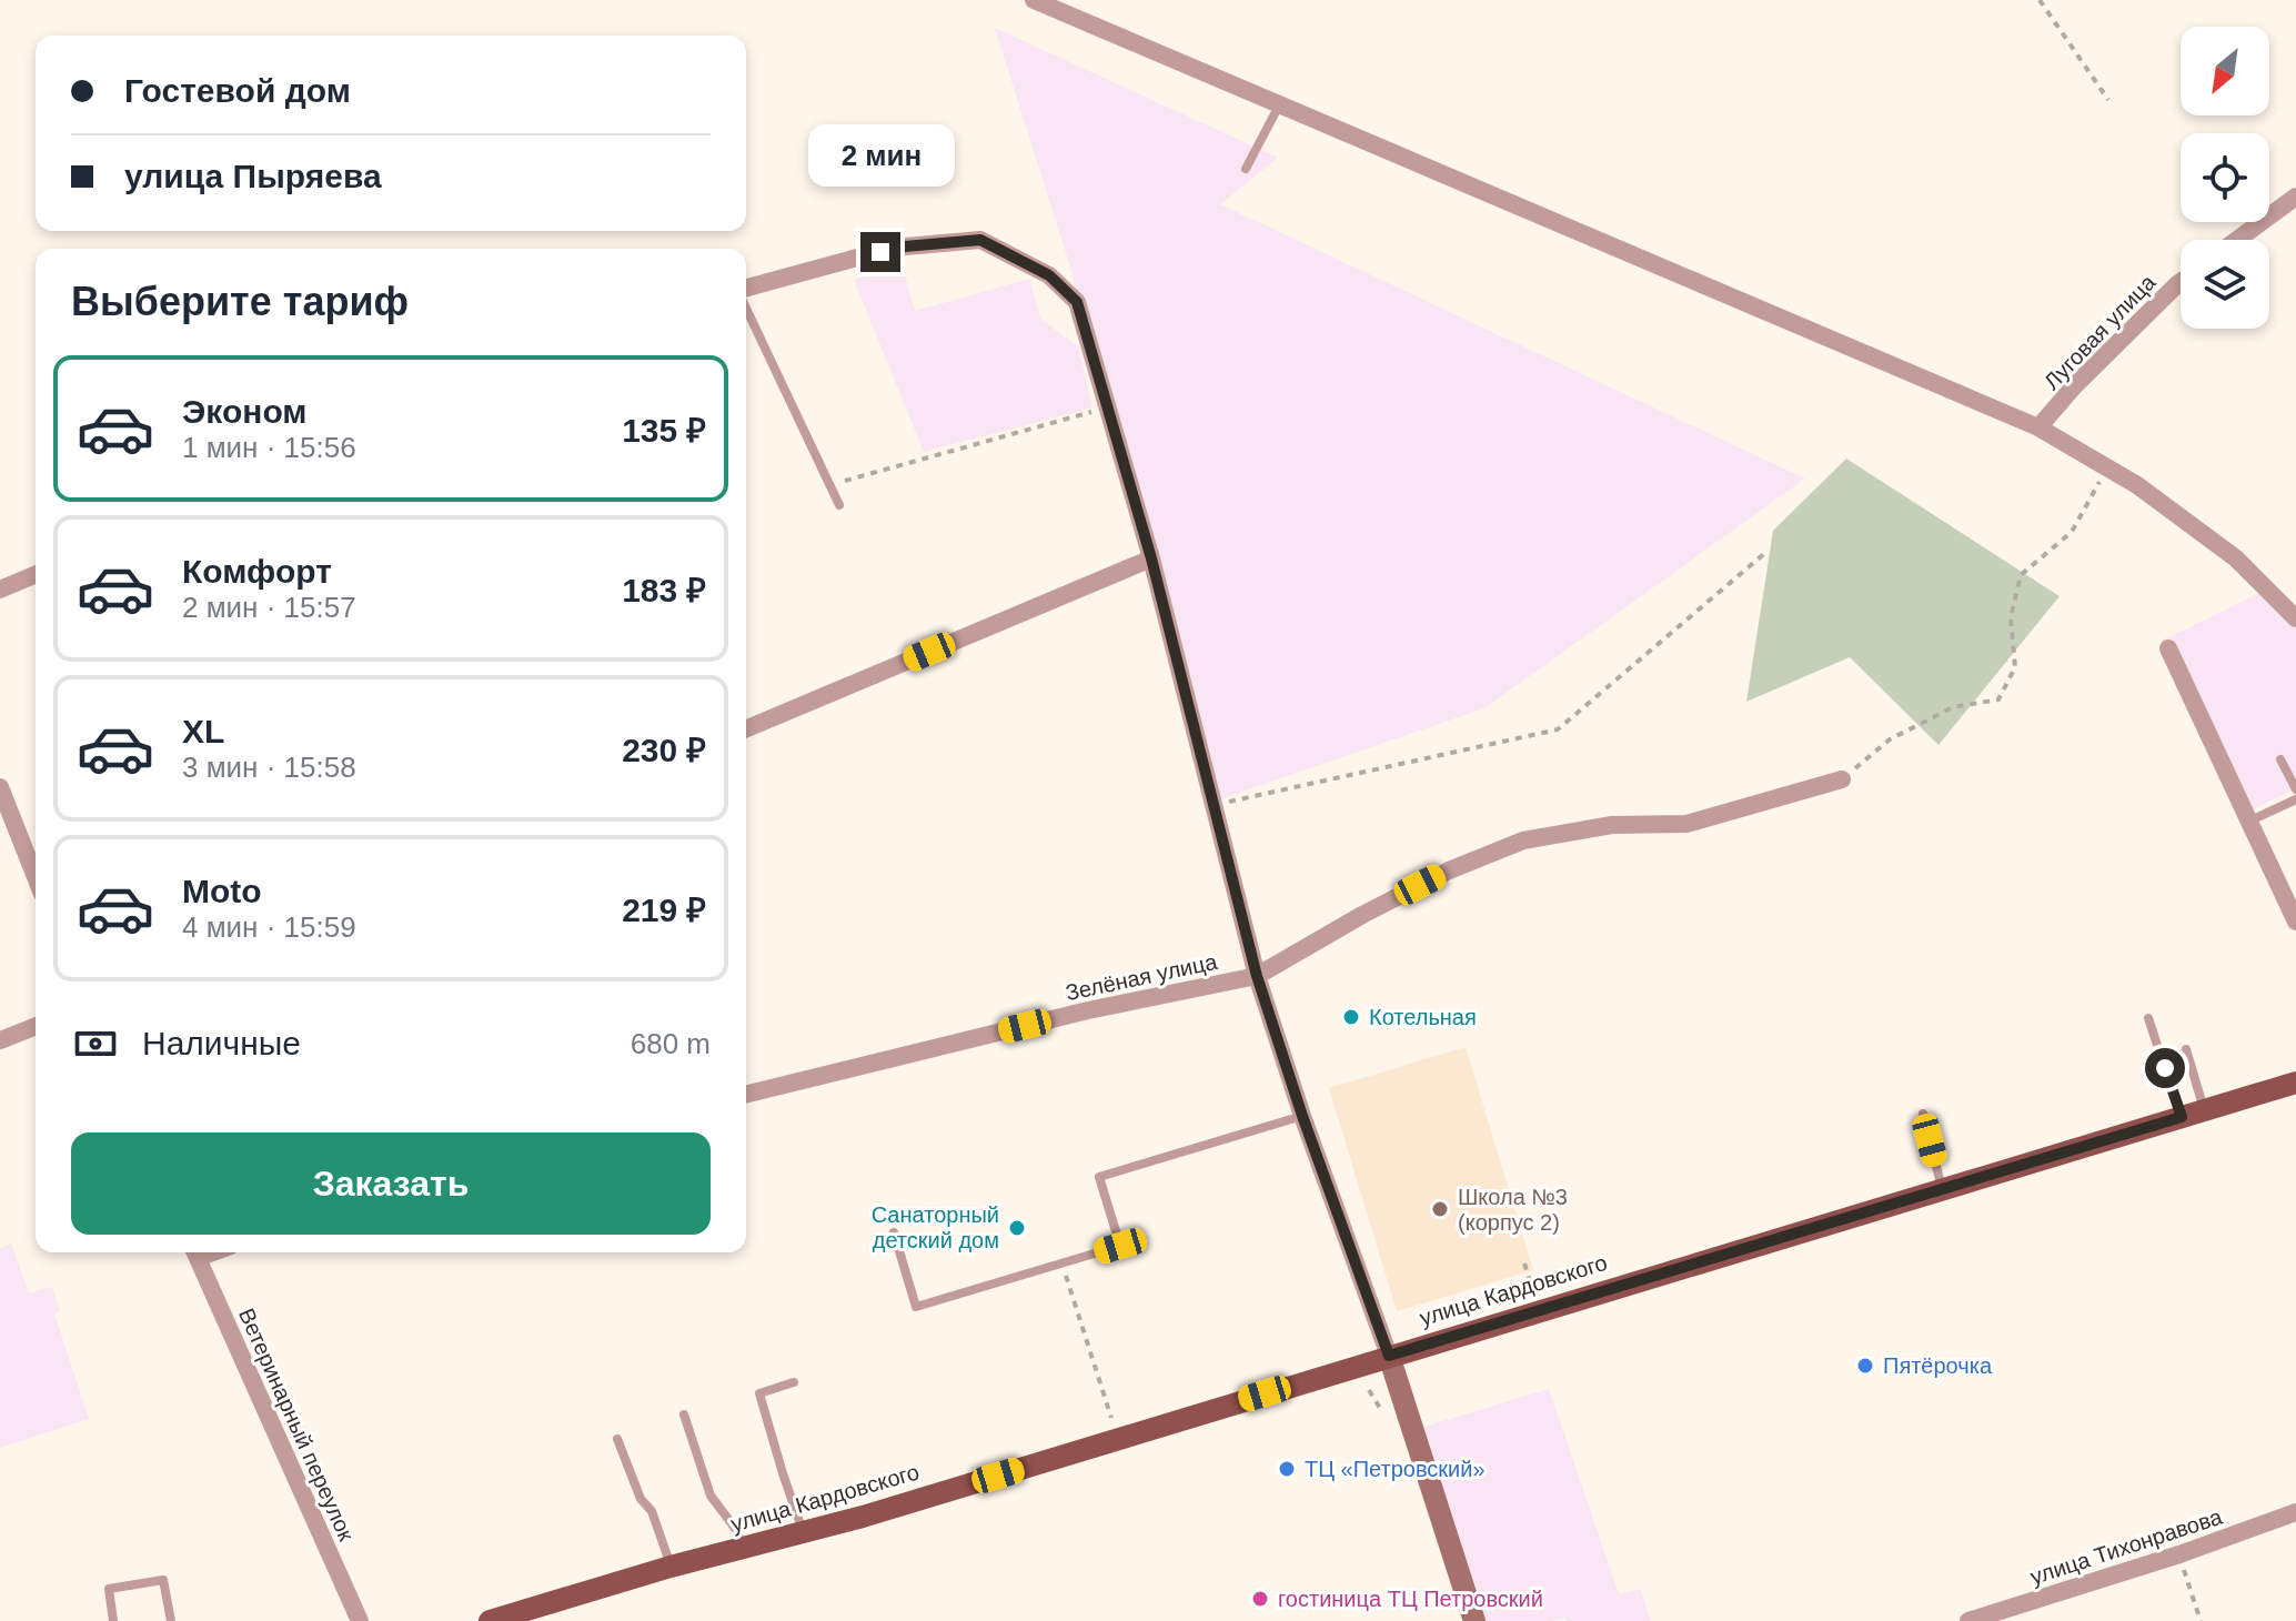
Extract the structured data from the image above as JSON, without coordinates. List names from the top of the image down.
{
  "streets": {
    "main road": ["улица Кардовского"],
    "street": [
      "Луговая улица",
      "Зелёная улица",
      "Ветеринарный переулок",
      "улица Тихонравова"
    ]
  },
  "places": [
    "Котельная",
    "Школа №3 (корпус 2)",
    "Санаторный детский дом",
    "Пятёрочка",
    "ТЦ «Петровский»",
    "гостиница ТЦ Петровский"
  ],
  "north": "bottom left",
  "page": {
    "banner": ["Гостевой дом", "улица Пыряева"],
    "bubble": "2 мин",
    "heading": "Выберите тариф",
    "list": [
      {
        "name": "Эконом",
        "note": "1 мин · 15:56",
        "value": "135 ₽"
      },
      {
        "name": "Комфорт",
        "note": "2 мин · 15:57",
        "value": "183 ₽"
      },
      {
        "name": "XL",
        "note": "3 мин · 15:58",
        "value": "230 ₽"
      },
      {
        "name": "Moto",
        "note": "4 мин · 15:59",
        "value": "219 ₽"
      }
    ],
    "pay": ["Наличные", "680 m"],
    "buttons": "Заказать"
  }
}
